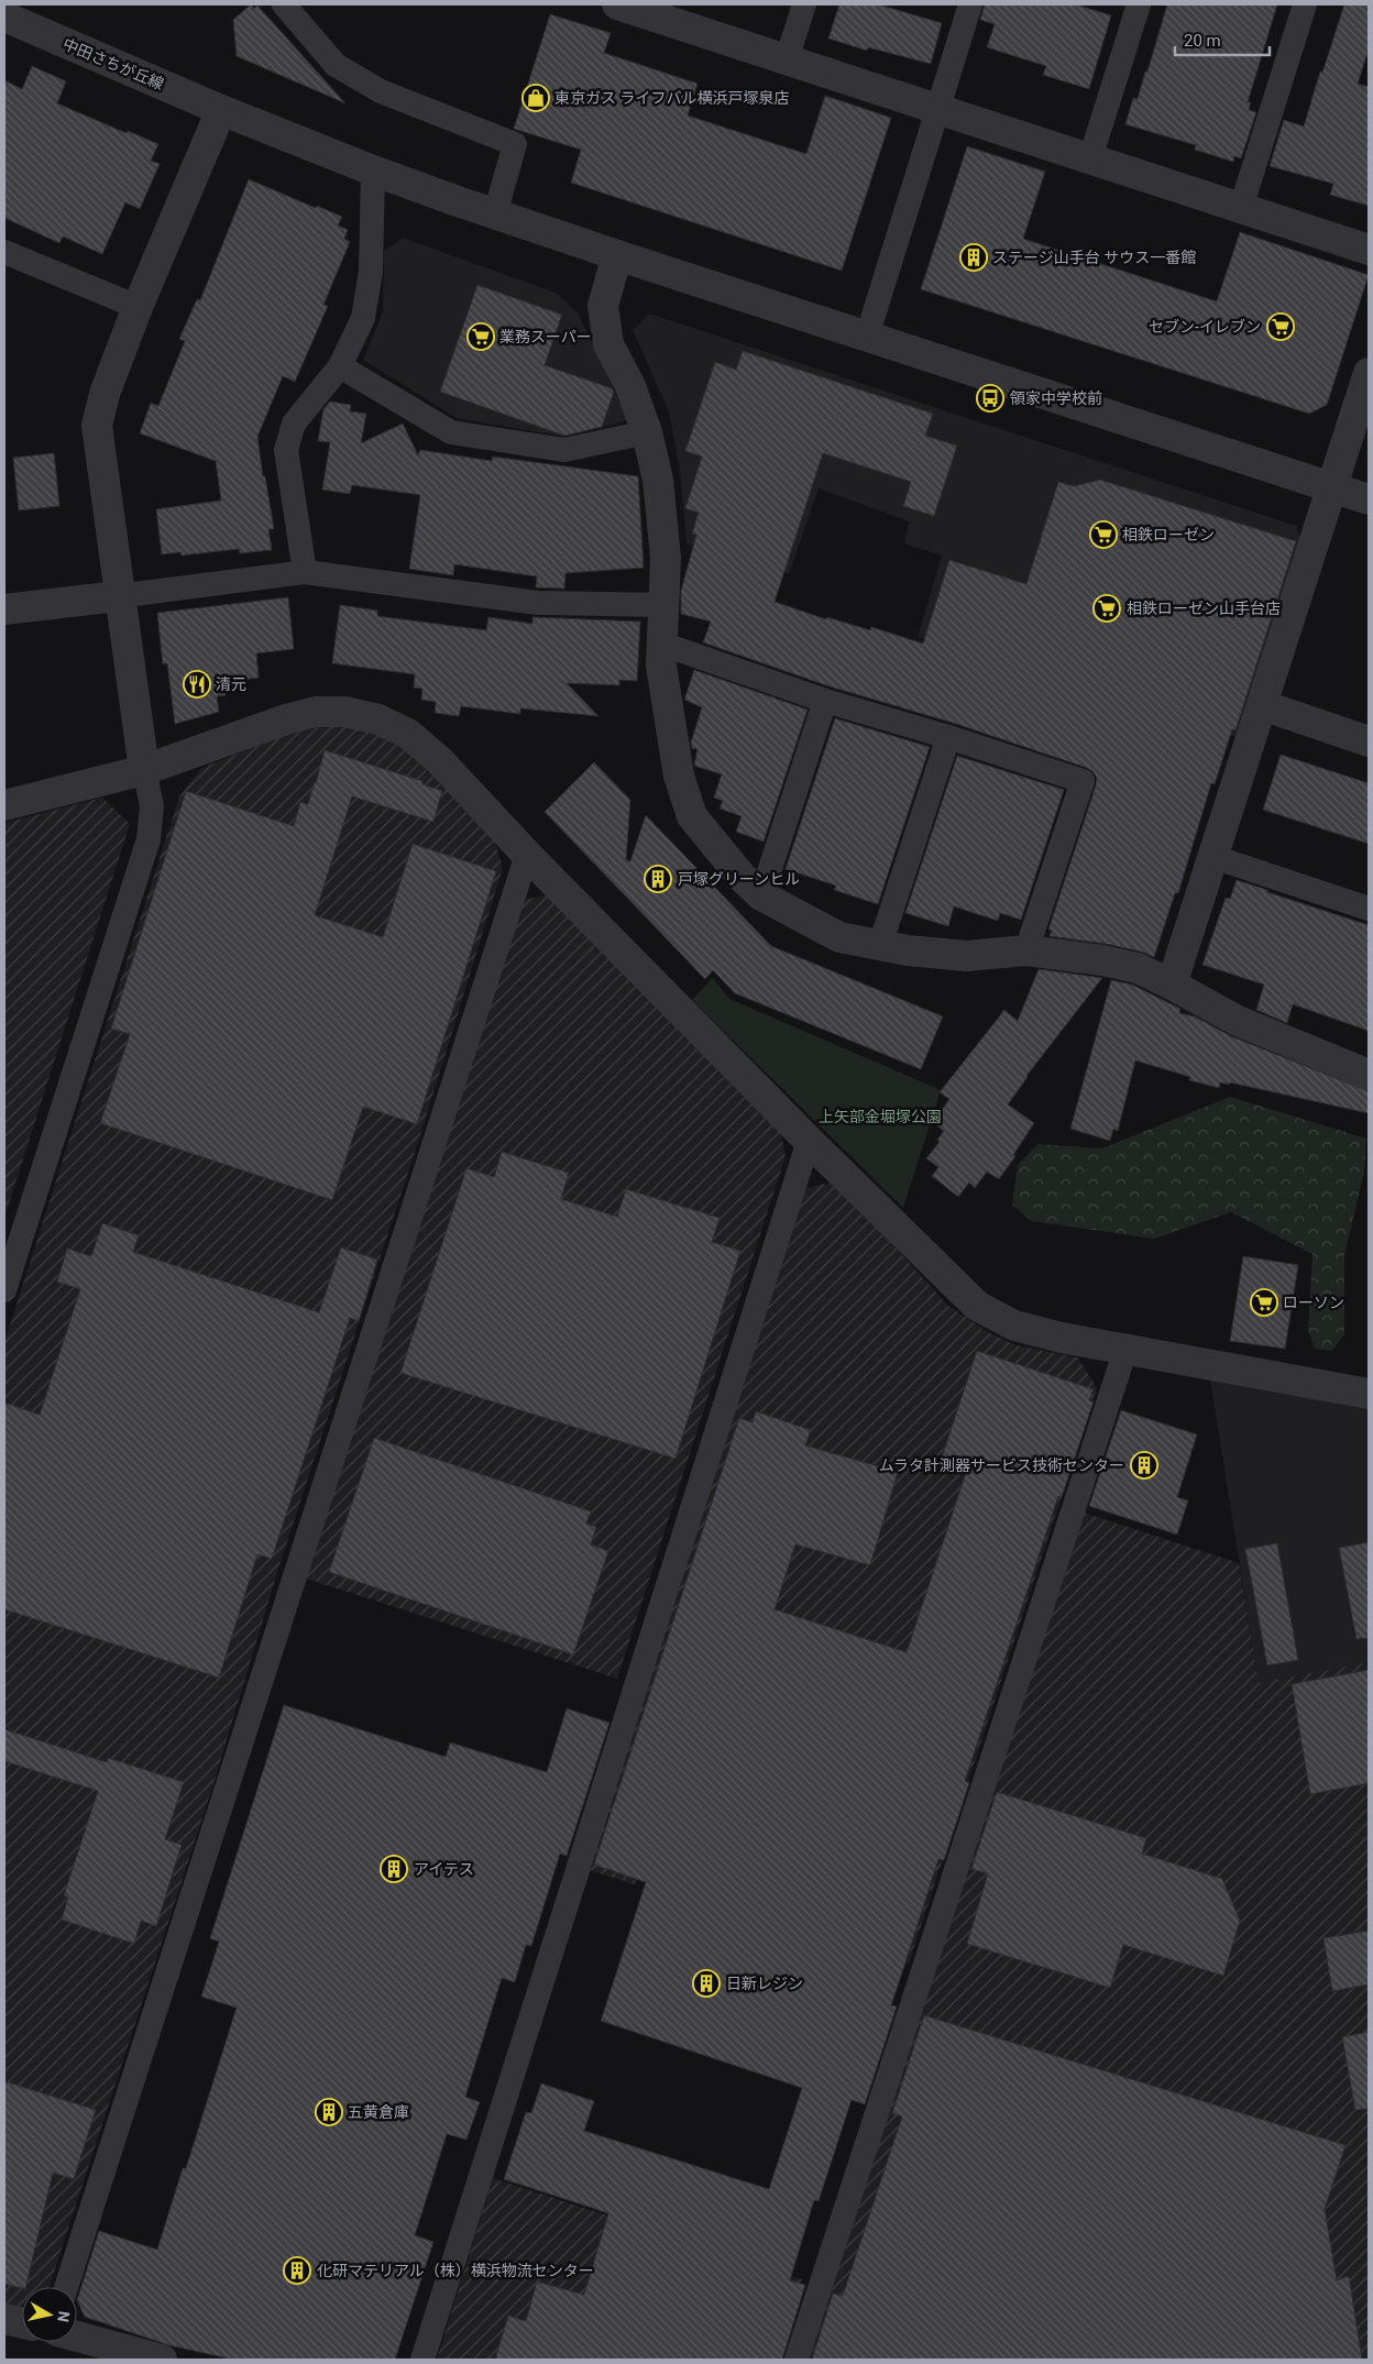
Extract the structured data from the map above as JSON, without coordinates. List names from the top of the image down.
{
  "streets": {
    "street": ["中田さちが丘線"]
  },
  "parks": ["上矢部金堀塚公園"],
  "places": {
    "shop": ["東京ガス ライフバル横浜戸塚泉店"],
    "building": [
      "ステージ山手台 サウス一番館",
      "戸塚グリーンヒル",
      "ムラタ計測器サービス技術センター",
      "アイテス",
      "日新レジン",
      "五黄倉庫",
      "化研マテリアル（株）横浜物流センター"
    ],
    "supermarket": [
      "セブン-イレブン",
      "業務スーパー",
      "相鉄ローゼン",
      "相鉄ローゼン山手台店",
      "ローソン"
    ],
    "bus stop": ["領家中学校前"],
    "restaurant": ["清元"]
  },
  "scale_bar": "20 m",
  "north": "right"
}
